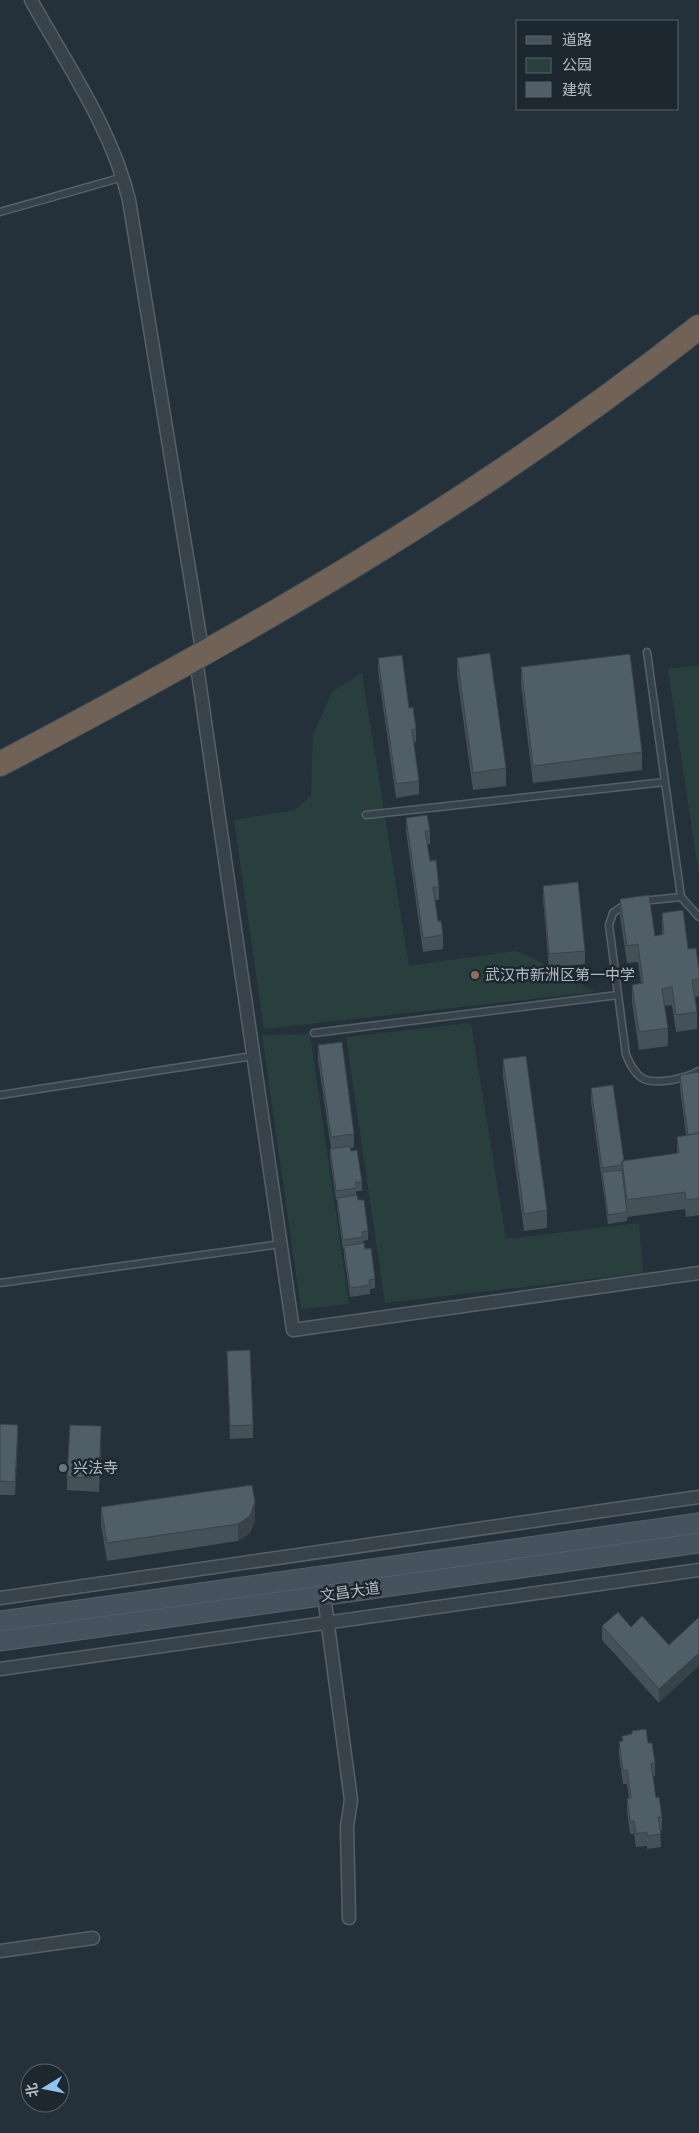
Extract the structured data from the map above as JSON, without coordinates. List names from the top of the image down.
{
  "streets": {
    "main road": ["文昌大道"]
  },
  "places": ["武汉市新洲区第一中学", "兴法寺"],
  "legend": ["道路", "公园", "建筑"],
  "north": "left"
}
